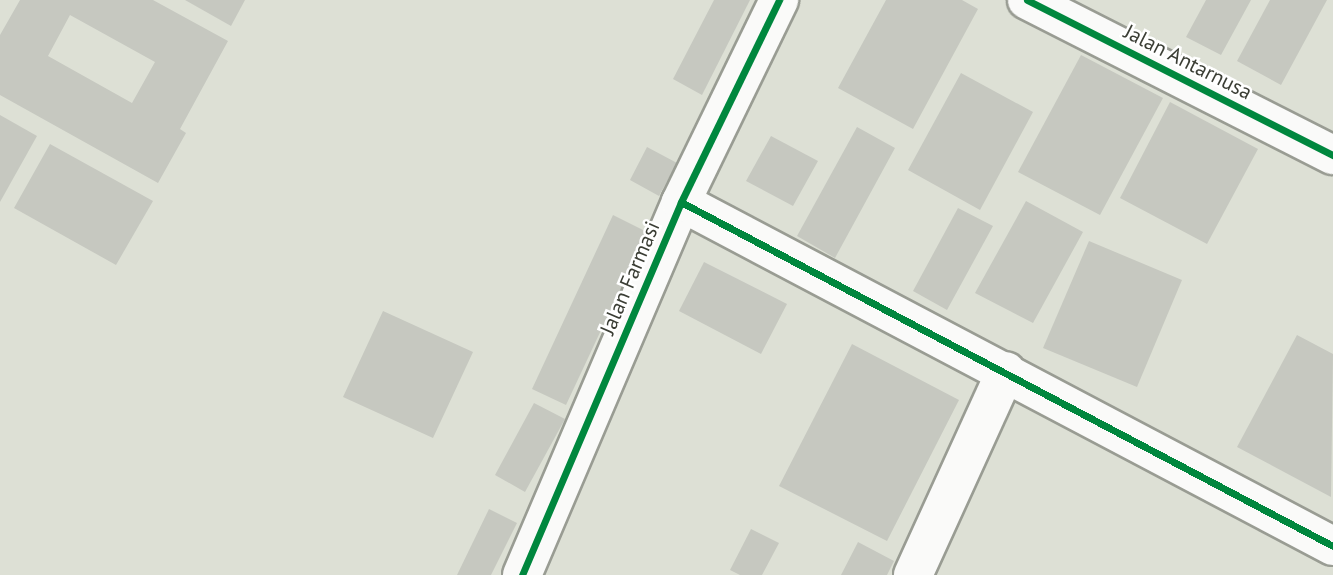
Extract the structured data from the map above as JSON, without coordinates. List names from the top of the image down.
{
  "streets": {
    "street": ["Jalan Antarnusa", "Jalan Farmasi"]
  }
}
